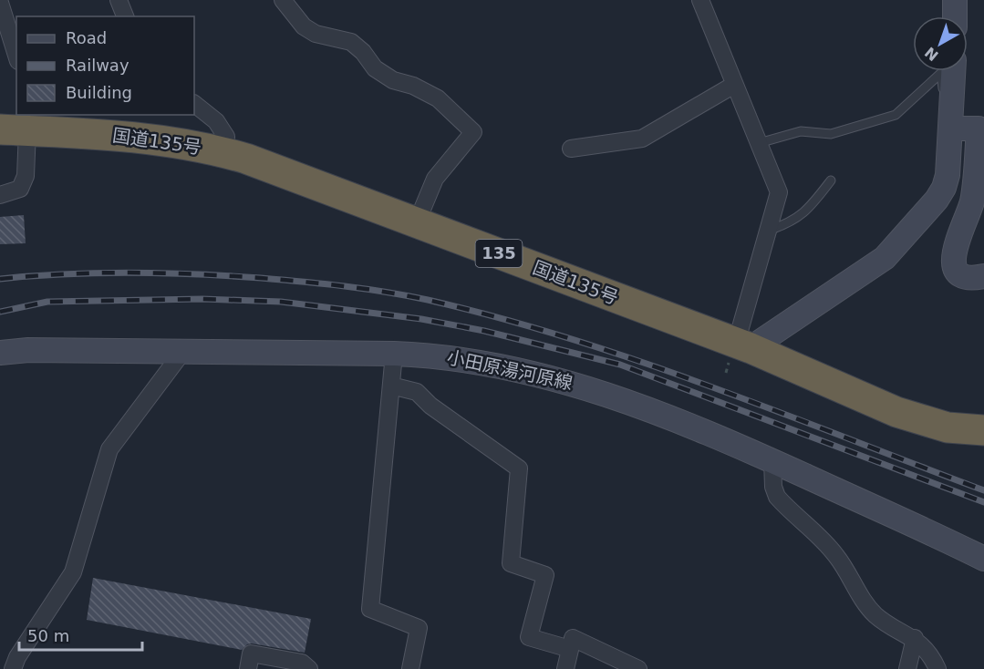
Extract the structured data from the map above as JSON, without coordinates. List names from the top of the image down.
{
  "streets": {
    "highway": ["国道135号", "135"],
    "main road": ["小田原湯河原線"]
  },
  "legend": ["Road", "Railway", "Building"],
  "scale_bar": "50 m",
  "north": "bottom left"
}
